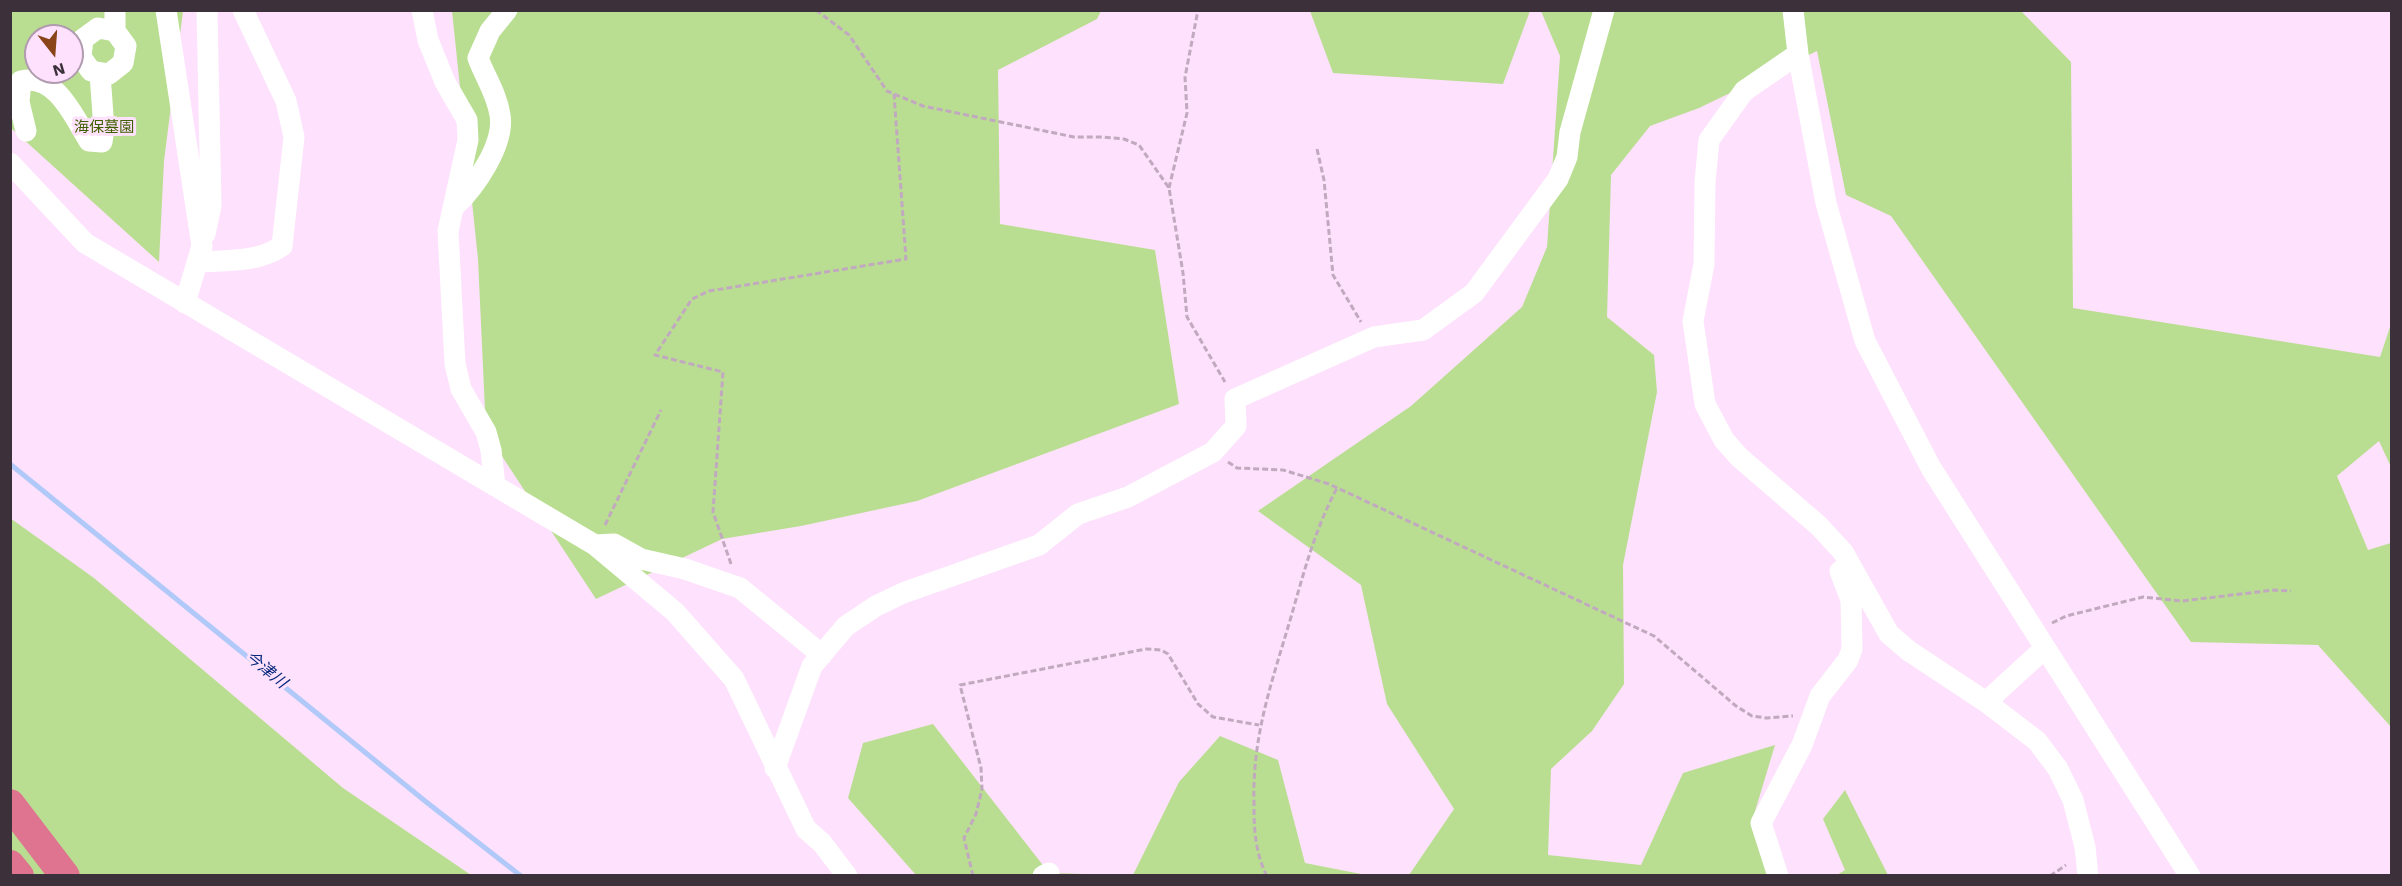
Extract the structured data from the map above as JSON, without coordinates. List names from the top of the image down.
{
  "water": ["今津川"],
  "parks": ["海保墓園"],
  "north": "bottom"
}
